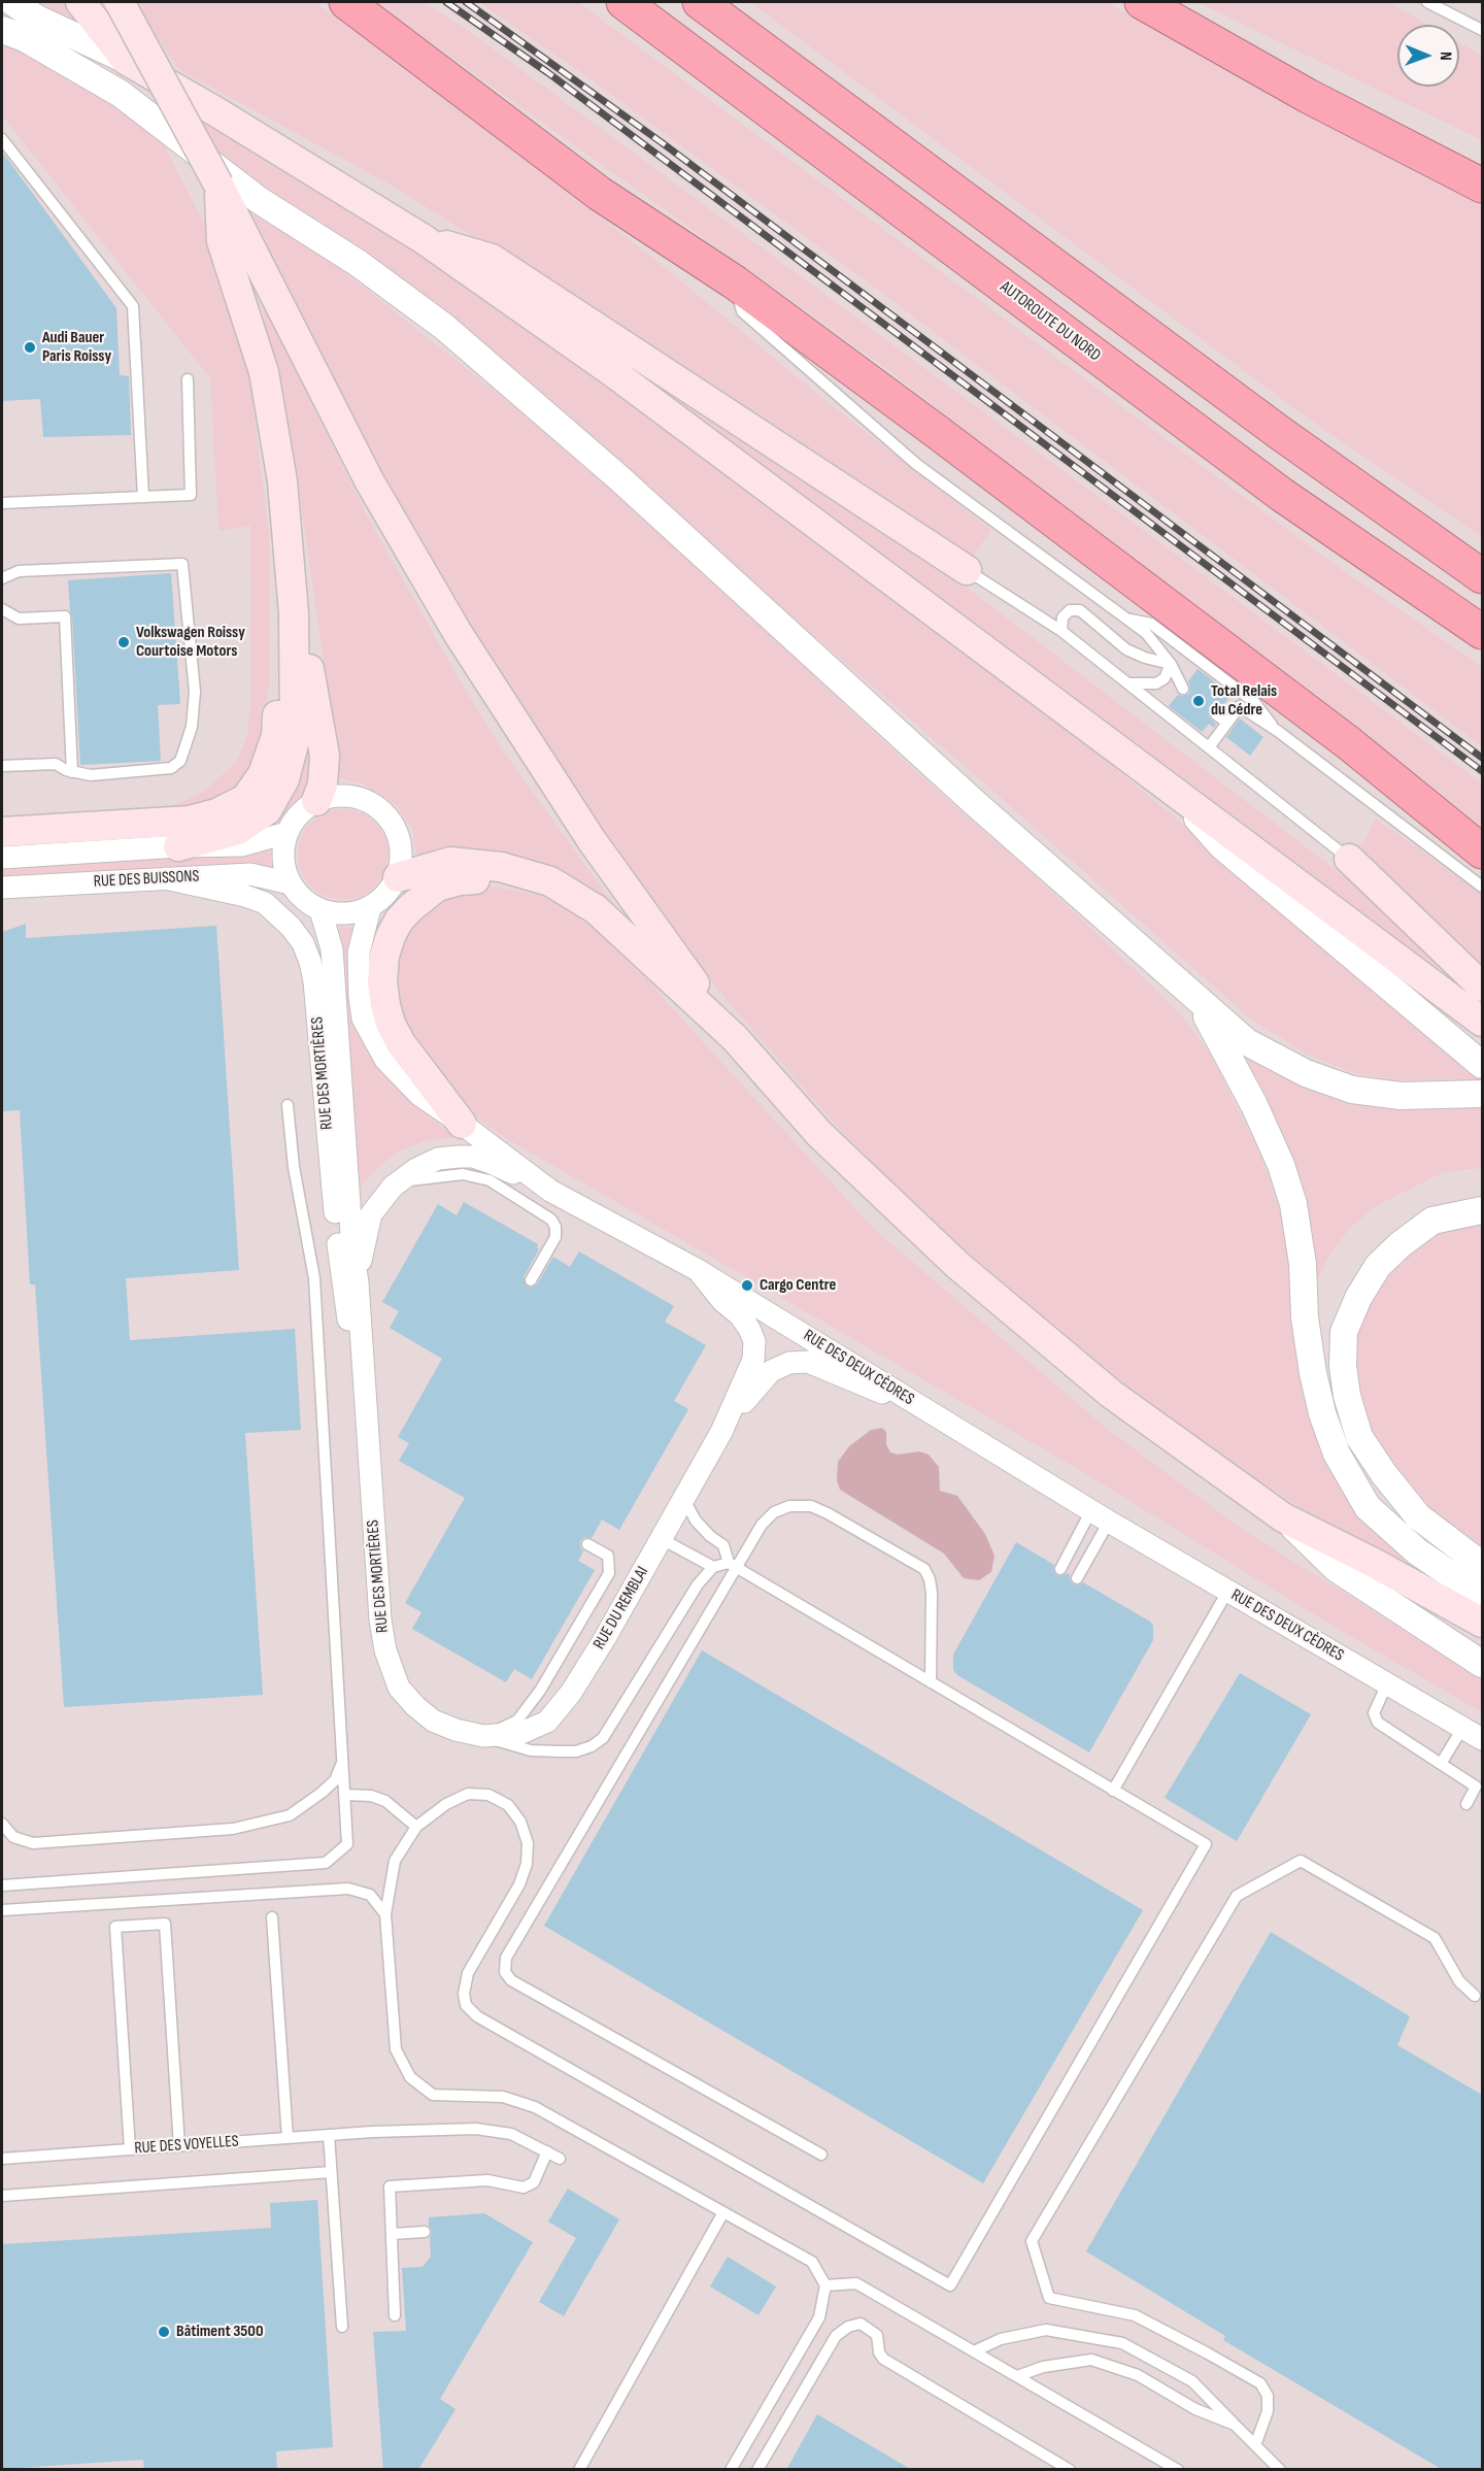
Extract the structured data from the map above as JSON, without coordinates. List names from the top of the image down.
{
  "streets": {
    "highway": ["AUTOROUTE DU NORD"],
    "street": [
      "RUE DES BUISSONS",
      "RUE DES MORTIÈRES",
      "RUE DES DEUX CÈDRES",
      "RUE DU REMBLAI"
    ],
    "lane": ["RUE DES VOYELLES"]
  },
  "crossings": [
    ["RUE DES BUISSONS", "RUE DES MORTIÈRES"],
    ["RUE DES BUISSONS", "RUE DES DEUX CÈDRES"],
    ["RUE DES MORTIÈRES", "RUE DES DEUX CÈDRES"],
    ["RUE DES MORTIÈRES", "RUE DU REMBLAI"],
    ["RUE DES DEUX CÈDRES", "RUE DU REMBLAI"]
  ],
  "places": [
    "Audi Bauer Paris Roissy",
    "Volkswagen Roissy Courtoise Motors",
    "Total Relais du Cédre",
    "Cargo Centre",
    "Bâtiment 3500"
  ],
  "north": "right"
}
